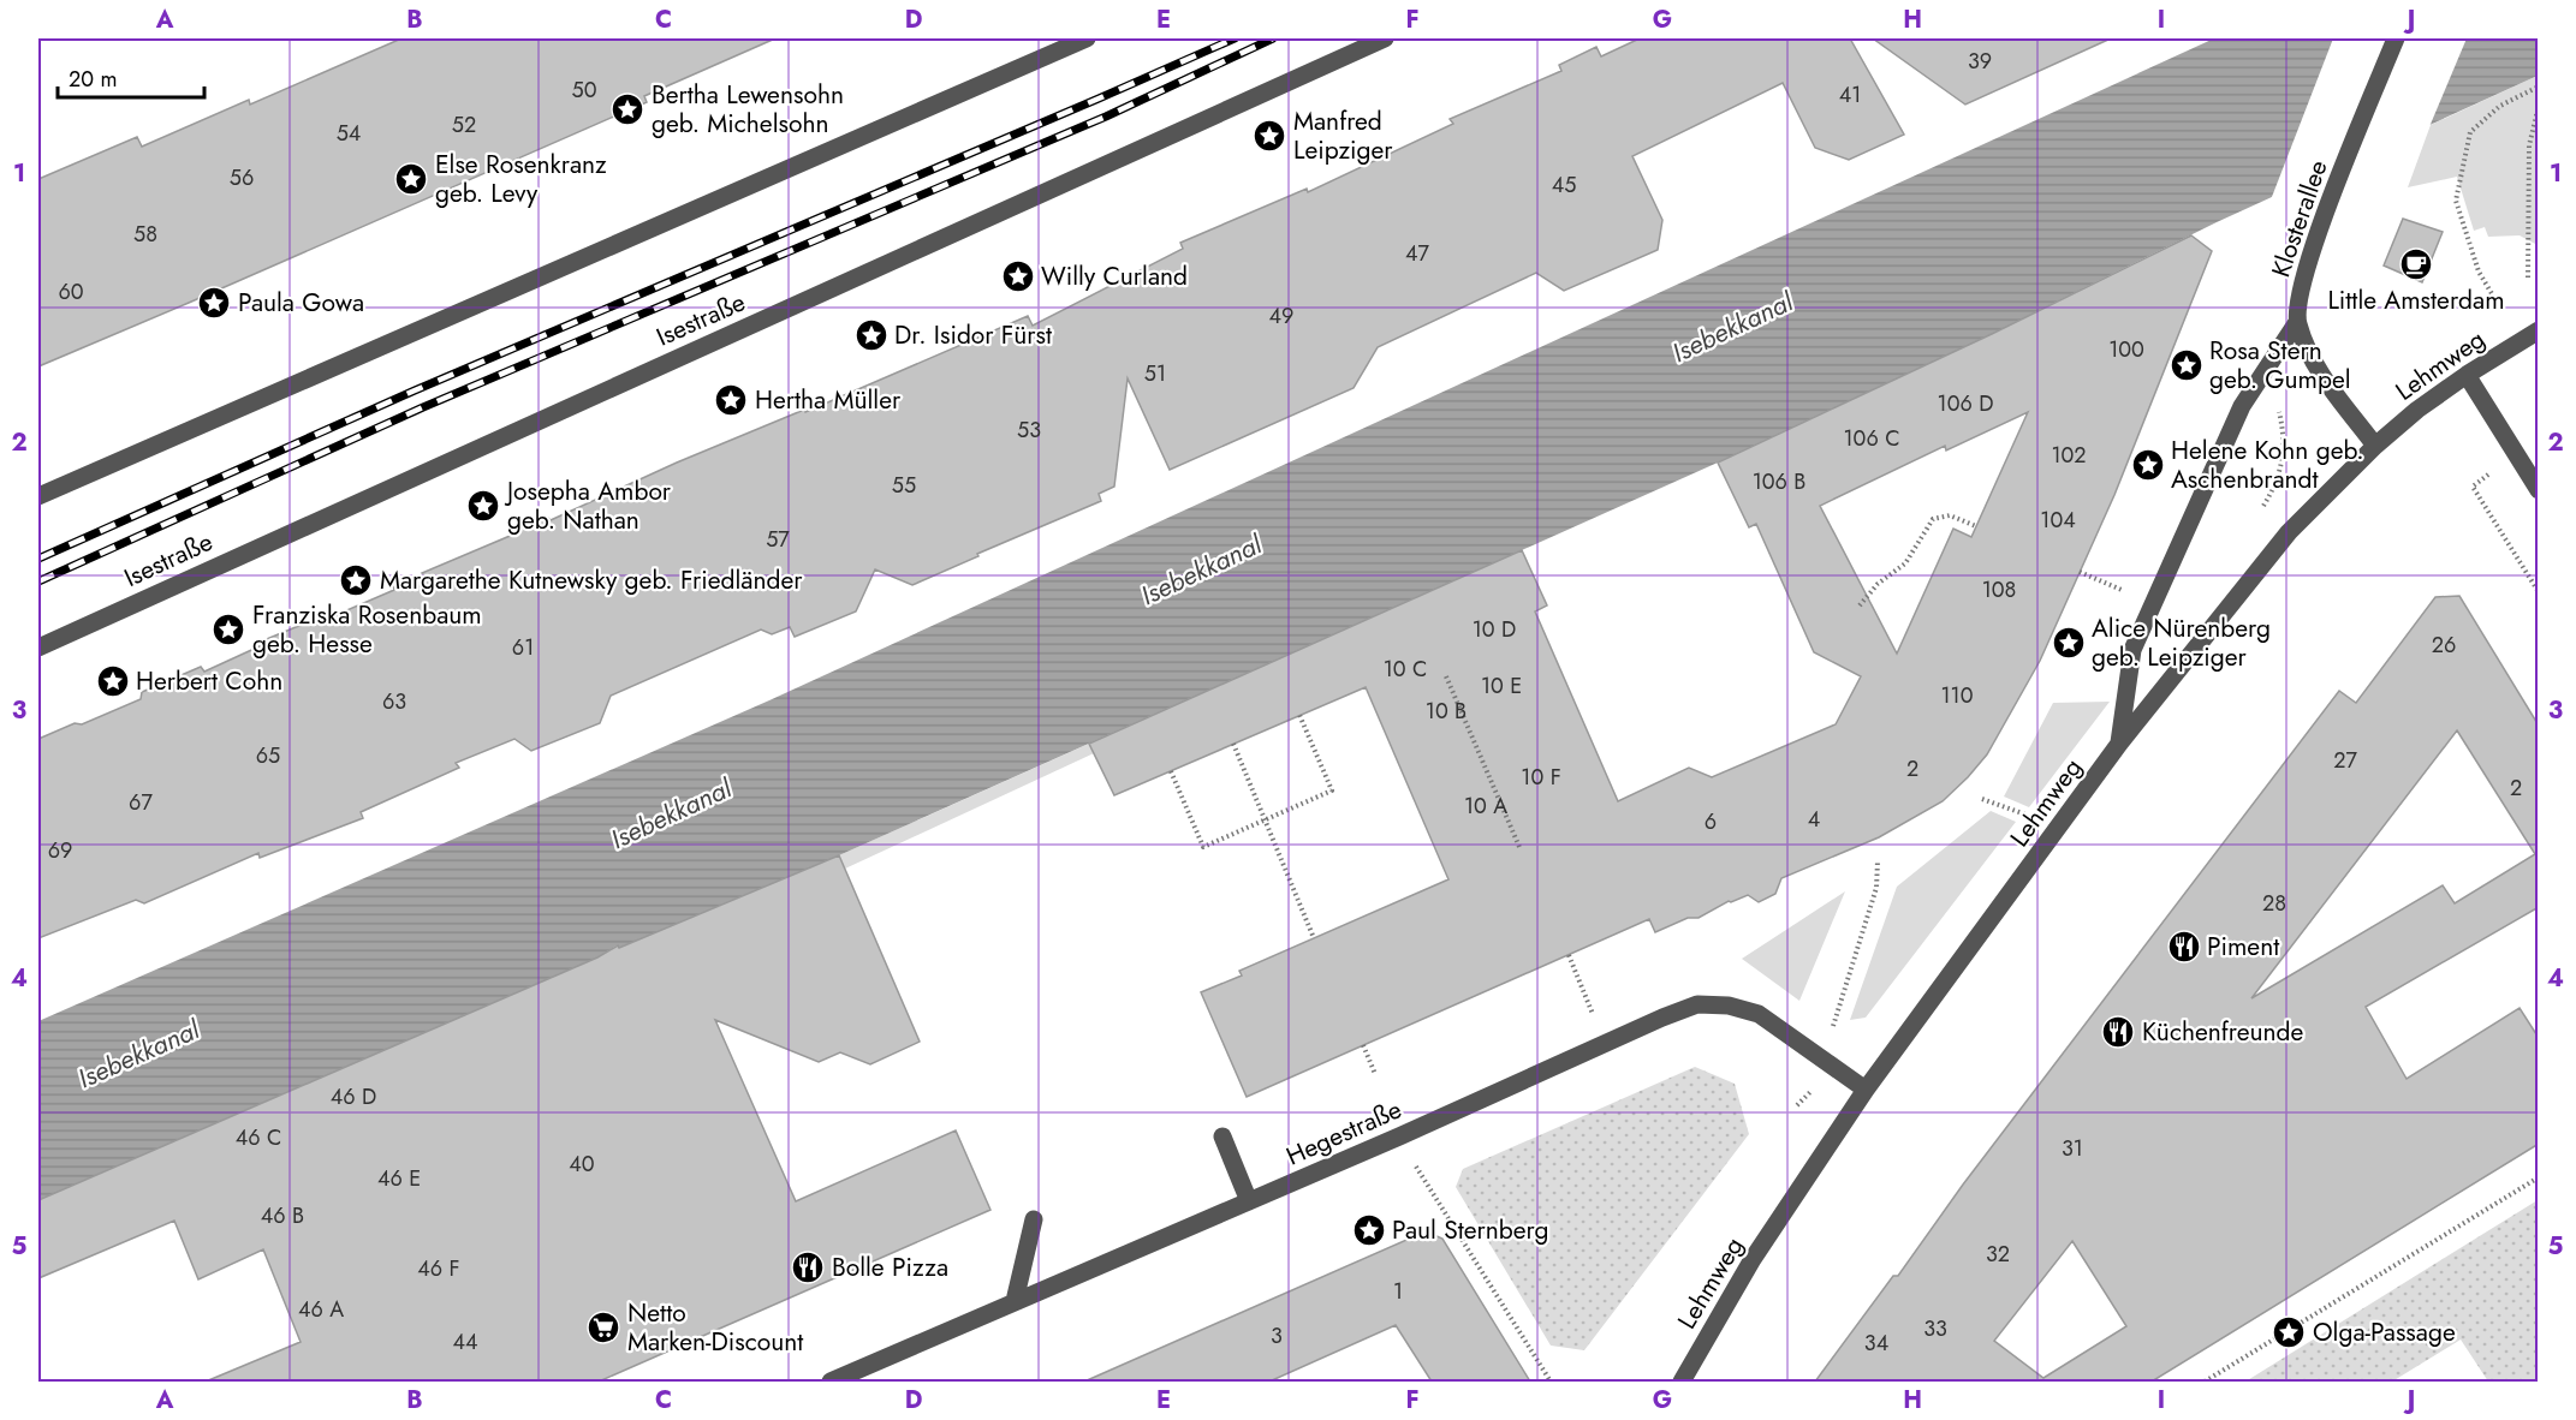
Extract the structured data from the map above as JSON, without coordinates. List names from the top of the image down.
{
  "streets": {
    "street": [
      "Klosterallee",
      "Isestraße",
      "Lehmweg",
      "Hegestraße"
    ]
  },
  "crossings": [
    ["Klosterallee", "Lehmweg"],
    ["Lehmweg", "Hegestraße"]
  ],
  "water": ["Isebekkanal"],
  "places": {
    "place": [
      "Bertha Lewensohn geb. Michelsohn",
      "Manfred Leipziger",
      "Else Rosenkranz geb. Levy",
      "Willy Curland",
      "Paula Gowa",
      "Dr. Isidor Fürst",
      "Rosa Stern geb. Gumpel",
      "Hertha Müller",
      "Helene Kohn geb. Aschenbrandt",
      "Josepha Ambor geb. Nathan",
      "Margarethe Kutnewsky geb. Friedländer",
      "Franziska Rosenbaum geb. Hesse",
      "Alice Nürenberg geb. Leipziger",
      "Herbert Cohn",
      "Paul Sternberg",
      "Olga-Passage"
    ],
    "cafe": ["Little Amsterdam"],
    "restaurant": ["Piment", "Küchenfreunde", "Bolle Pizza"],
    "supermarket": ["Netto Marken-Discount"]
  },
  "house_numbers": [
    "39",
    "50",
    "41",
    "52",
    "54",
    "56",
    "45",
    "58",
    "47",
    "60",
    "49",
    "100",
    "51",
    "106 D",
    "53",
    "106 C",
    "102",
    "106 B",
    "55",
    "104",
    "57",
    "108",
    "10 D",
    "26",
    "61",
    "10 C",
    "10 E",
    "110",
    "63",
    "10 B",
    "65",
    "27",
    "2",
    "10 F",
    "2",
    "67",
    "10 A",
    "4",
    "6",
    "69",
    "28",
    "46 D",
    "46 C",
    "31",
    "40",
    "46 E",
    "46 B",
    "32",
    "46 F",
    "1",
    "46 A",
    "33",
    "3",
    "44",
    "34"
  ],
  "scale_bar": "20 m",
  "grid": {
    "columns": [
      "A",
      "B",
      "C",
      "D",
      "E",
      "F",
      "G",
      "H",
      "I",
      "J"
    ],
    "rows": [
      "1",
      "2",
      "3",
      "4",
      "5"
    ]
  }
}
